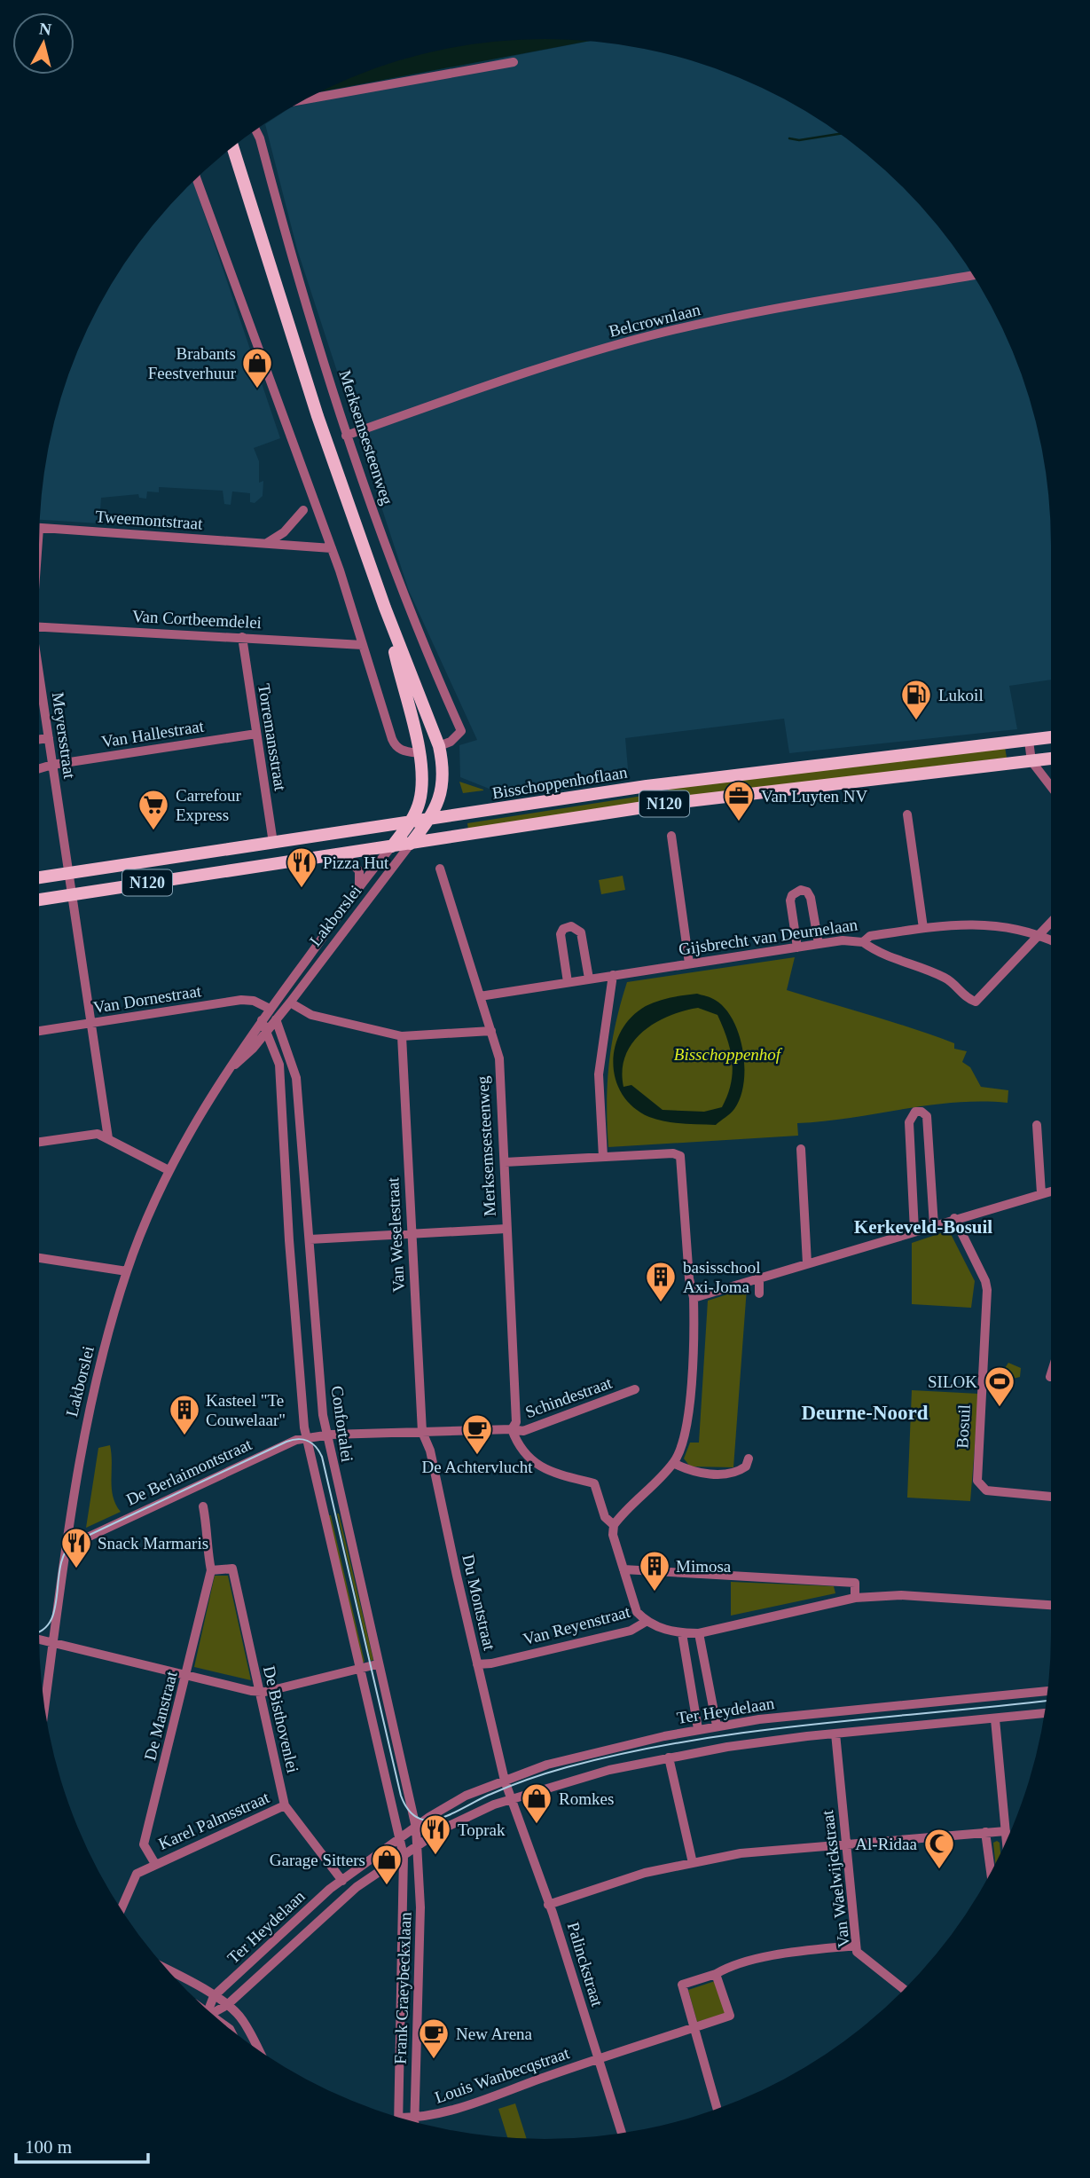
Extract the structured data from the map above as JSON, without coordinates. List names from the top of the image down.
{
  "streets": {
    "main road": ["Bisschoppenhoflaan", "N120", "Lakborslei"],
    "street": [
      "Belcrownlaan",
      "Merksemsesteenweg",
      "Tweemontstraat",
      "Van Cortbeemdelei",
      "Van Hallestraat",
      "Meyersstraat",
      "Torremansstraat",
      "Gijsbrecht van Deurnelaan",
      "Van Dornestraat",
      "Van Weselestraat",
      "Schindestraat",
      "Confortalei",
      "Bosuil",
      "De Berlaimontstraat",
      "Du Montstraat",
      "Van Reyenstraat",
      "Ter Heydelaan",
      "De Manstraat",
      "De Bisthovenlei",
      "Karel Palmsstraat",
      "Van Waelwijckstraat",
      "Palinckstraat",
      "Frank Craeybeckxlaan",
      "Louis Wanbecqstraat"
    ]
  },
  "crossings": [
    ["Belcrownlaan", "Merksemsesteenweg"],
    ["Merksemsesteenweg", "Gijsbrecht van Deurnelaan"],
    ["Merksemsesteenweg", "Schindestraat"],
    ["Merksemsesteenweg", "De Berlaimontstraat"],
    ["Van Cortbeemdelei", "Torremansstraat"],
    ["Van Hallestraat", "Meyersstraat"],
    ["Van Hallestraat", "Torremansstraat"],
    ["Meyersstraat", "Bisschoppenhoflaan"],
    ["Torremansstraat", "Bisschoppenhoflaan"],
    ["Bisschoppenhoflaan", "Lakborslei"],
    ["N120", "Lakborslei"],
    ["Lakborslei", "Van Dornestraat"],
    ["Lakborslei", "Confortalei"],
    ["Lakborslei", "De Berlaimontstraat"],
    ["Van Weselestraat", "De Berlaimontstraat"],
    ["Van Weselestraat", "Du Montstraat"],
    ["Schindestraat", "De Berlaimontstraat"],
    ["Confortalei", "De Berlaimontstraat"],
    ["Confortalei", "Ter Heydelaan"],
    ["De Berlaimontstraat", "Du Montstraat"],
    ["Du Montstraat", "Van Reyenstraat"],
    ["Du Montstraat", "Ter Heydelaan"],
    ["Du Montstraat", "Palinckstraat"],
    ["Ter Heydelaan", "De Bisthovenlei"],
    ["Ter Heydelaan", "Van Waelwijckstraat"],
    ["Ter Heydelaan", "Palinckstraat"],
    ["Ter Heydelaan", "Frank Craeybeckxlaan"],
    ["De Manstraat", "De Bisthovenlei"],
    ["De Manstraat", "Karel Palmsstraat"],
    ["De Bisthovenlei", "Karel Palmsstraat"],
    ["Palinckstraat", "Louis Wanbecqstraat"],
    ["Frank Craeybeckxlaan", "Louis Wanbecqstraat"]
  ],
  "districts": ["Kerkeveld-Bosuil", "Deurne-Noord"],
  "parks": ["Bisschoppenhof"],
  "places": {
    "shop": ["Brabants Feestverhuur", "Romkes", "Garage Sitters"],
    "fuel station": ["Lukoil"],
    "office": ["Van Luyten NV"],
    "supermarket": ["Carrefour Express"],
    "restaurant": ["Pizza Hut", "Snack Marmaris", "Toprak"],
    "building": ["basisschool Axi-Joma", "Kasteel \"Te Couwelaar\"", "Mimosa"],
    "sports": ["SILOK"],
    "cafe": ["De Achtervlucht", "New Arena"],
    "mosque": ["Al-Ridaa"]
  },
  "scale_bar": "100 m",
  "north": "top"
}
